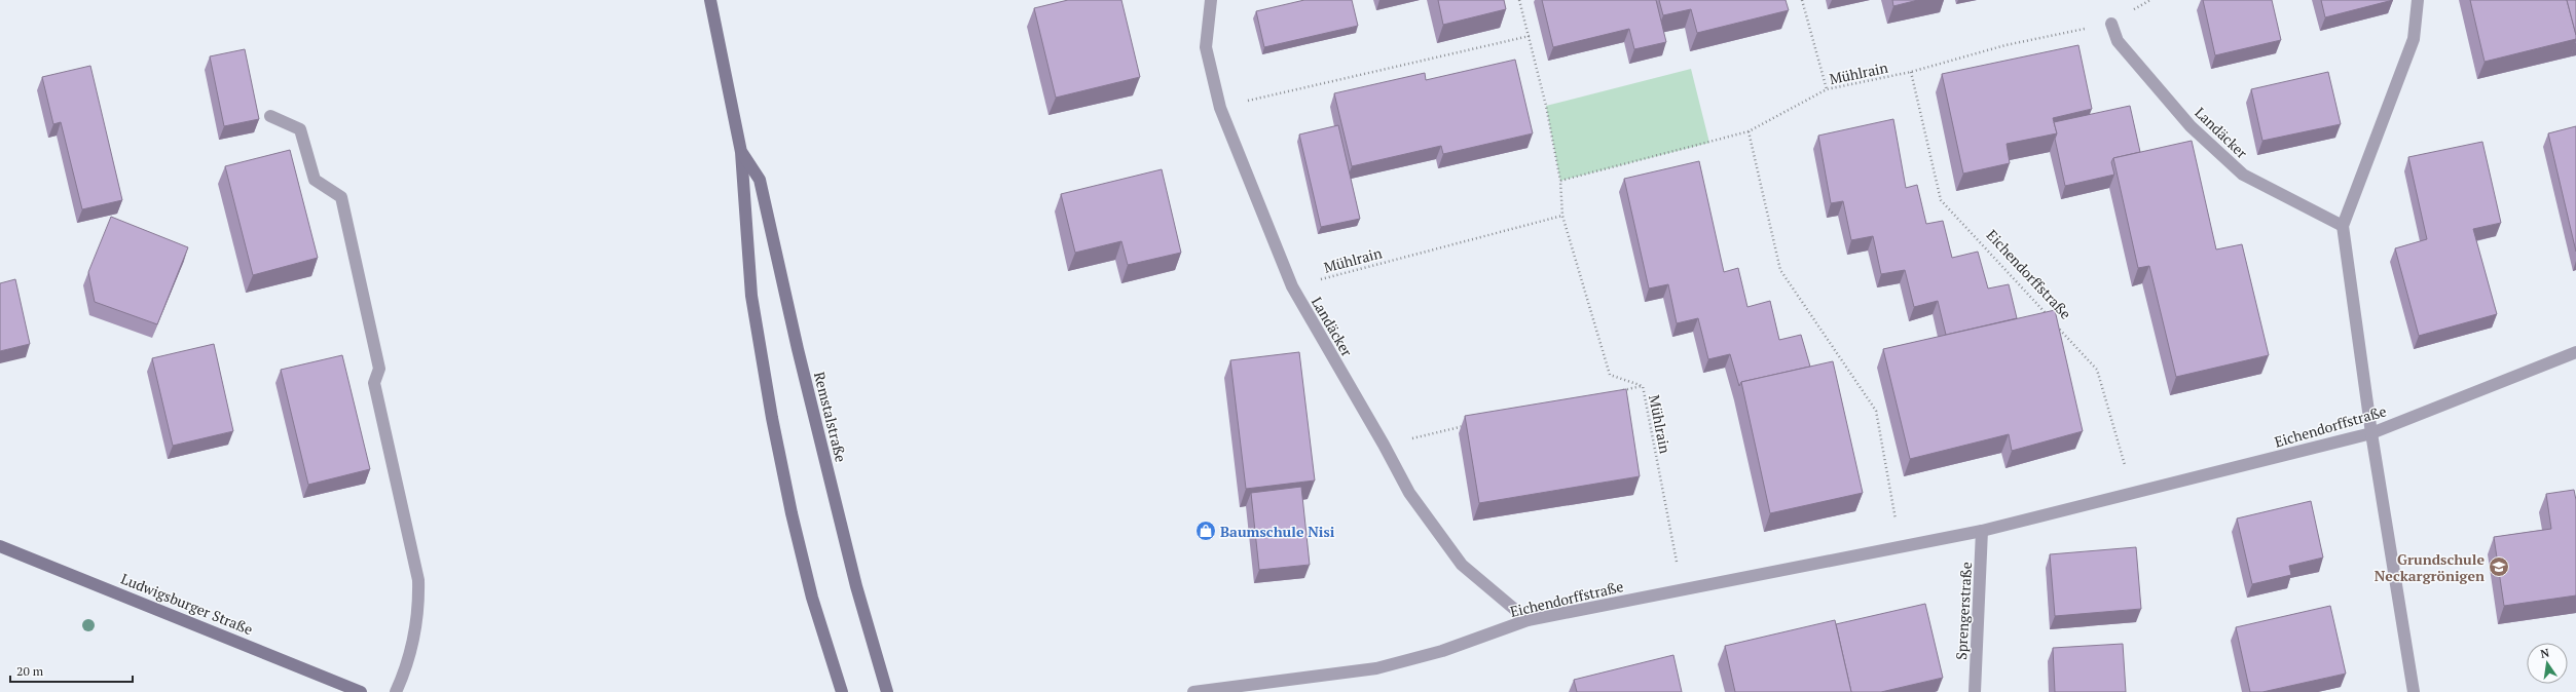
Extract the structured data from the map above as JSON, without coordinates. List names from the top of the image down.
{
  "streets": {
    "main road": ["Remstalstraße", "Ludwigsburger Straße"],
    "street": ["Landäcker", "Eichendorffstraße", "Sprengerstraße"],
    "path": ["Mühlrain"]
  },
  "crossings": [
    ["Mühlrain", "Landäcker"],
    ["Mühlrain", "Eichendorffstraße"],
    ["Landäcker", "Eichendorffstraße"],
    ["Eichendorffstraße", "Sprengerstraße"]
  ],
  "places": {
    "shop": ["Baumschule Nisi"],
    "school or university": ["Grundschule Neckargrönigen"]
  },
  "scale_bar": "20 m",
  "north": "top"
}
